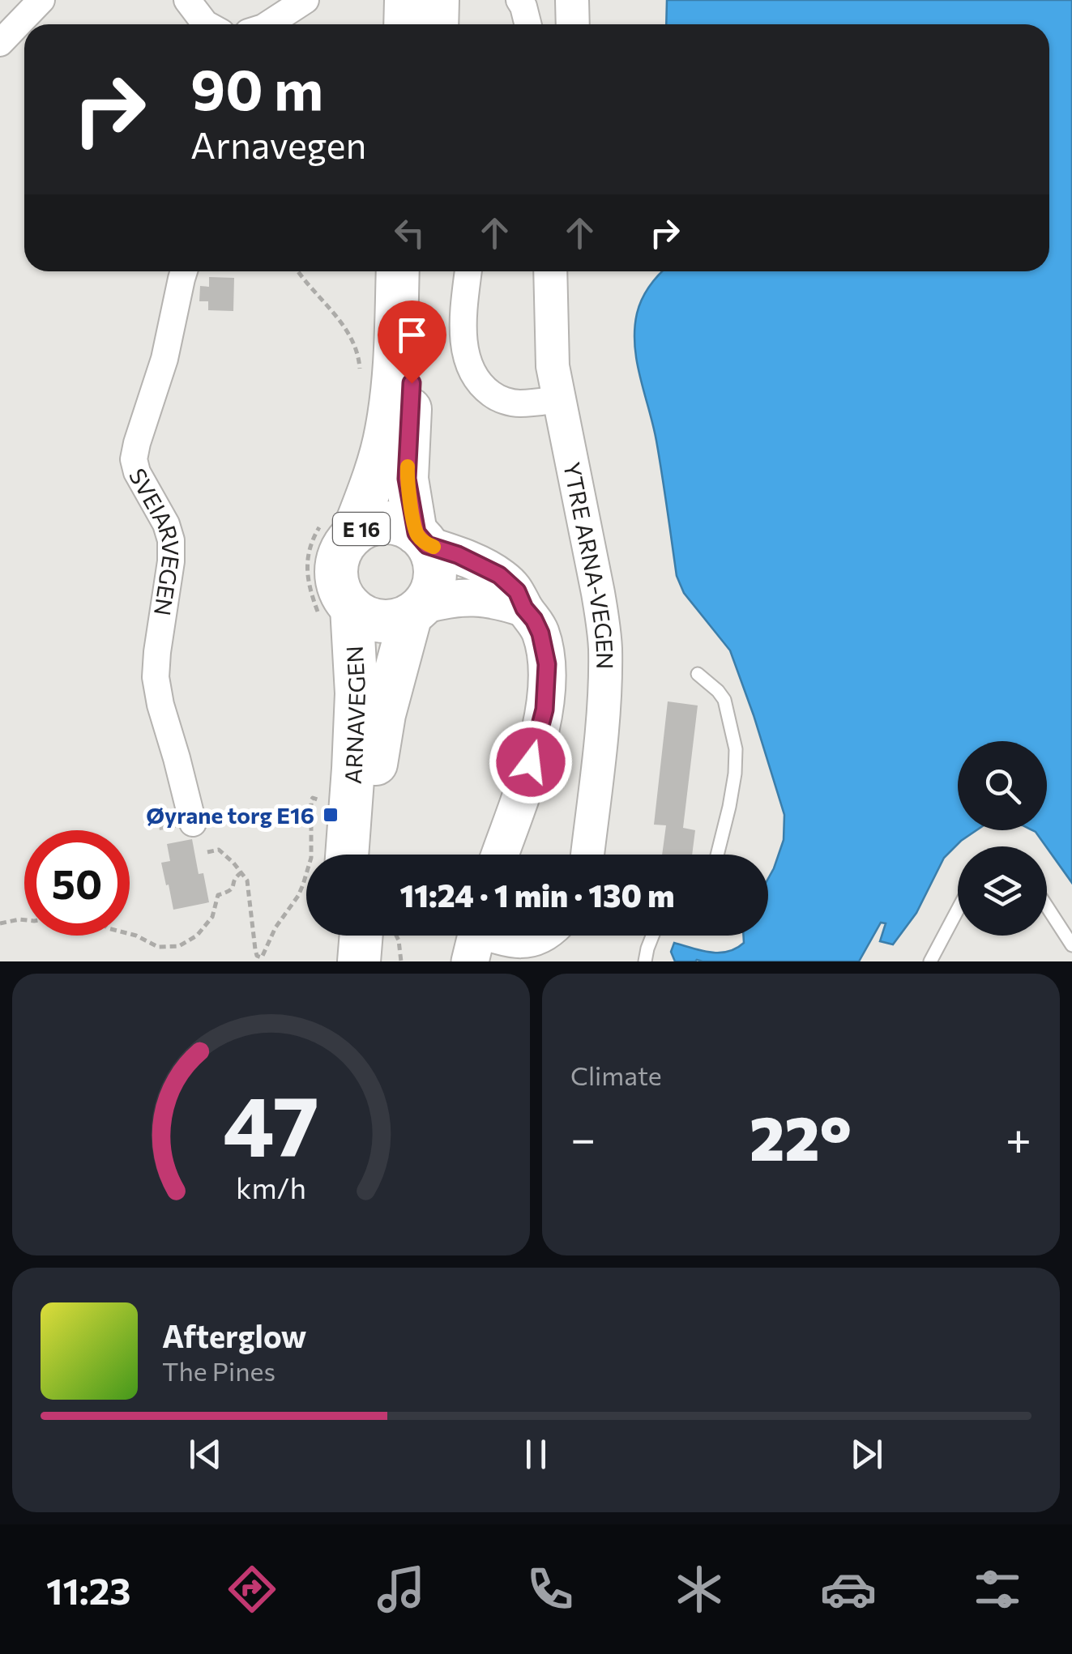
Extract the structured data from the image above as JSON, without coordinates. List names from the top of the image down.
{
  "streets": {
    "highway": ["E 16", "ARNAVEGEN"],
    "street": ["SVEIARVEGEN", "YTRE ARNA-VEGEN"]
  },
  "crossings": [
    ["E 16", "ARNAVEGEN"]
  ],
  "places": {
    "transit": ["Øyrane torg E16"]
  },
  "page": {
    "turn": ["90 m", "Arnavegen"],
    "limit": "50",
    "trip": "11:24 · 1 min · 130 m",
    "tile": "Climate",
    "heat": ["−", "22°", "+"],
    "song": ["Afterglow", "The Pines"],
    "tabs": "11:23",
    "gauge": ["47", "km/h"]
  }
}
